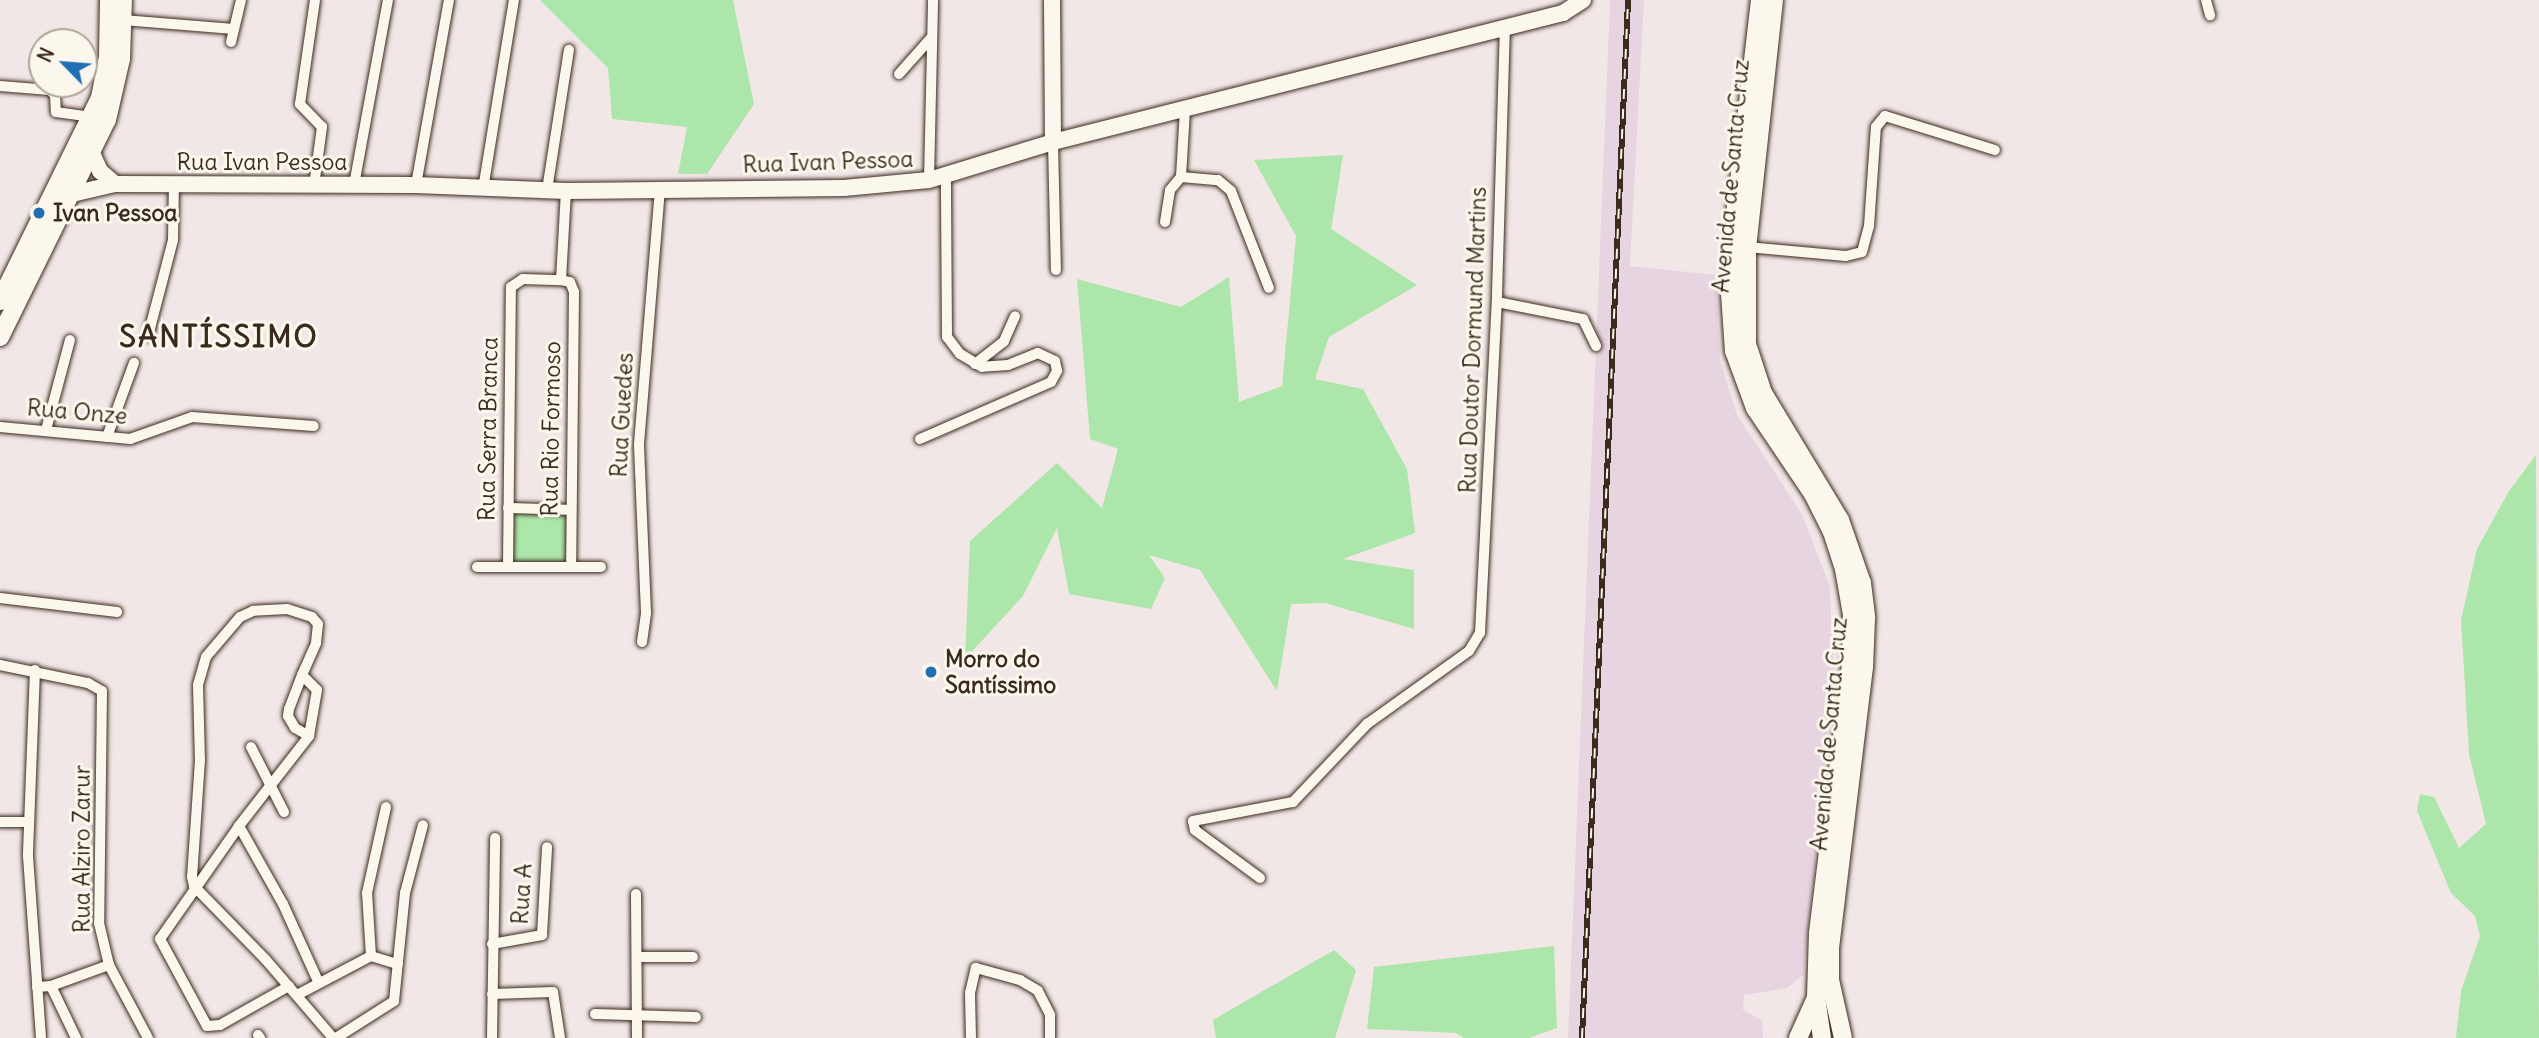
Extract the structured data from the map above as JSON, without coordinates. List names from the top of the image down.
{
  "streets": {
    "main road": ["Avenida de Santa Cruz"],
    "street": [
      "Rua Ivan Pessoa",
      "Rua Doutor Dormund Martins",
      "Rua Onze",
      "Rua Guedes",
      "Rua Serra Branca",
      "Rua Rio Formoso",
      "Rua Alziro Zarur",
      "Rua A"
    ]
  },
  "crossings": [
    ["Rua Ivan Pessoa", "Rua Doutor Dormund Martins"],
    ["Rua Ivan Pessoa", "Rua Guedes"],
    ["Rua Serra Branca", "Rua Rio Formoso"]
  ],
  "districts": ["SANTÍSSIMO"],
  "places": ["Ivan Pessoa", "Morro do Santíssimo"],
  "north": "top left"
}
